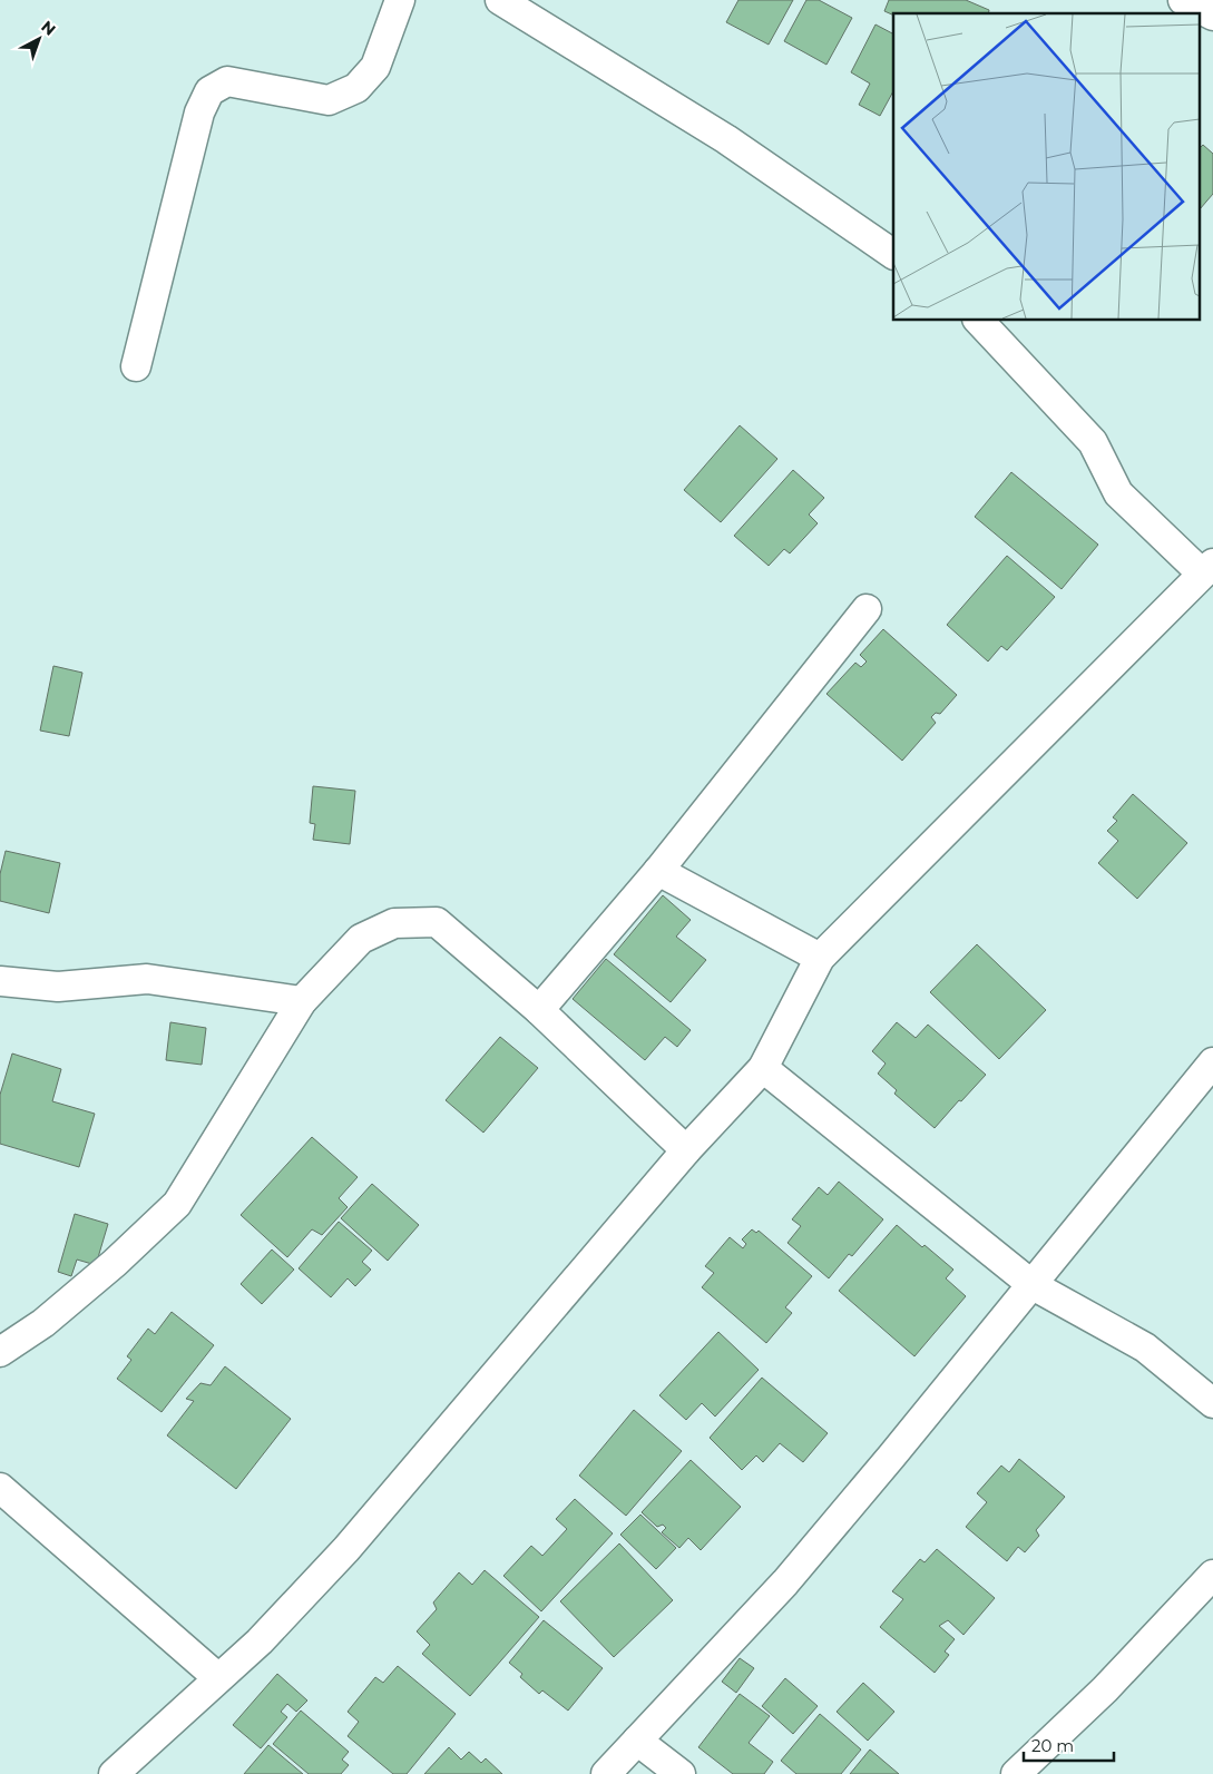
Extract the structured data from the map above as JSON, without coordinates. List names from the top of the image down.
{
  "scale_bar": "20 m",
  "north": "top right"
}
